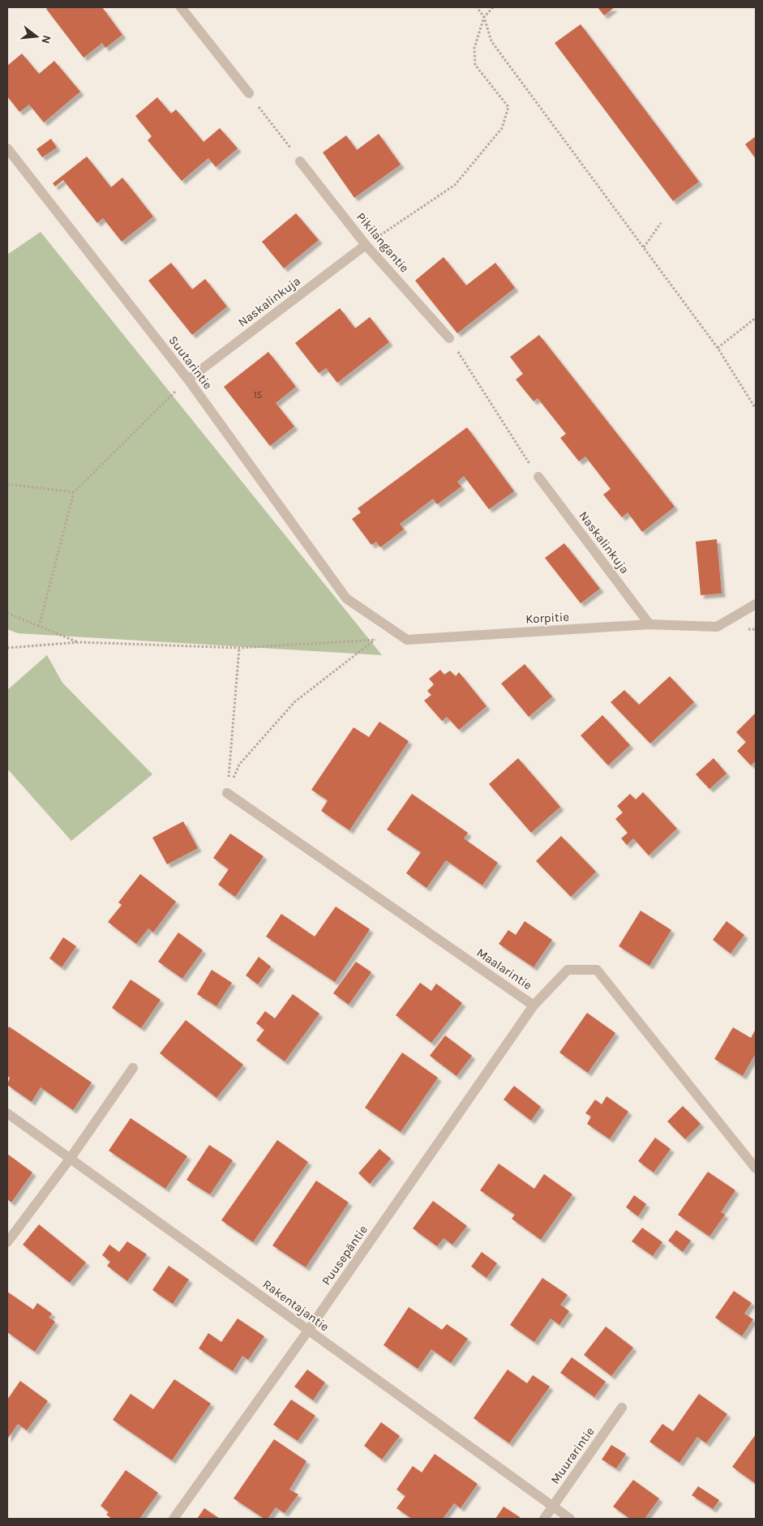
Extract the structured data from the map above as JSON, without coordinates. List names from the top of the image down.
{
  "streets": {
    "street": [
      "Pikilangantie",
      "Naskalinkuja",
      "Suutarintie",
      "Korpitie",
      "Maalarintie",
      "Puusepäntie",
      "Rakentajantie",
      "Muurarintie"
    ]
  },
  "crossings": [
    ["Pikilangantie", "Naskalinkuja"],
    ["Naskalinkuja", "Suutarintie"],
    ["Naskalinkuja", "Korpitie"],
    ["Suutarintie", "Korpitie"],
    ["Maalarintie", "Puusepäntie"],
    ["Puusepäntie", "Rakentajantie"],
    ["Rakentajantie", "Muurarintie"]
  ],
  "house_numbers": ["15"],
  "north": "right"
}
